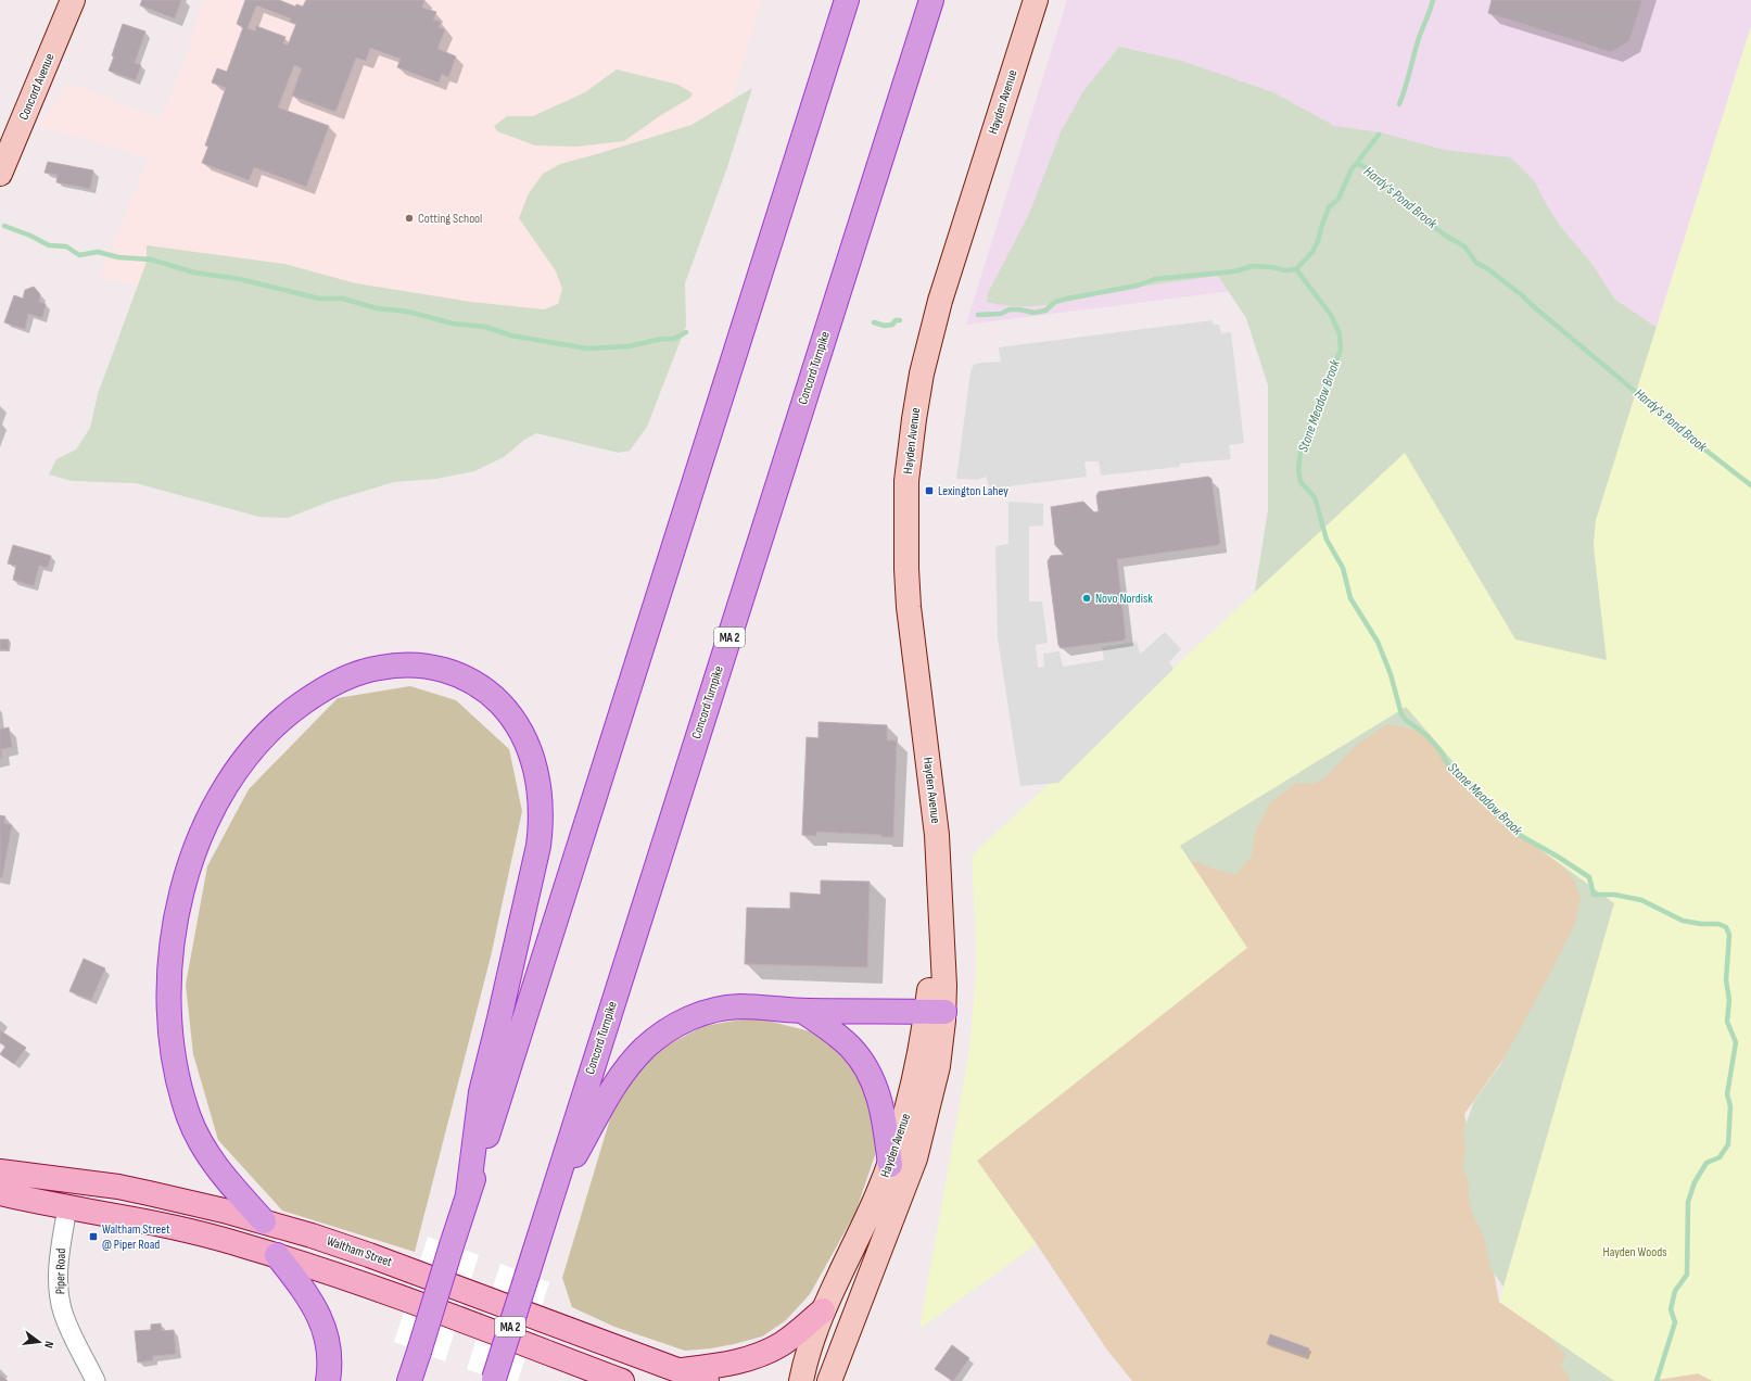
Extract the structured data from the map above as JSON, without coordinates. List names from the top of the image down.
{
  "streets": {
    "highway": ["Concord Turnpike", "MA 2"],
    "main road": ["Waltham Street"],
    "street": ["Concord Avenue", "Hayden Avenue", "Piper Road"]
  },
  "water": ["Hardy's Pond Brook", "Stone Meadow Brook"],
  "parks": ["Hayden Woods"],
  "places": {
    "other": ["Cotting School", "Novo Nordisk"],
    "transit": ["Lexington Lahey", "Waltham Street @ Piper Road"]
  },
  "north": "right"
}
